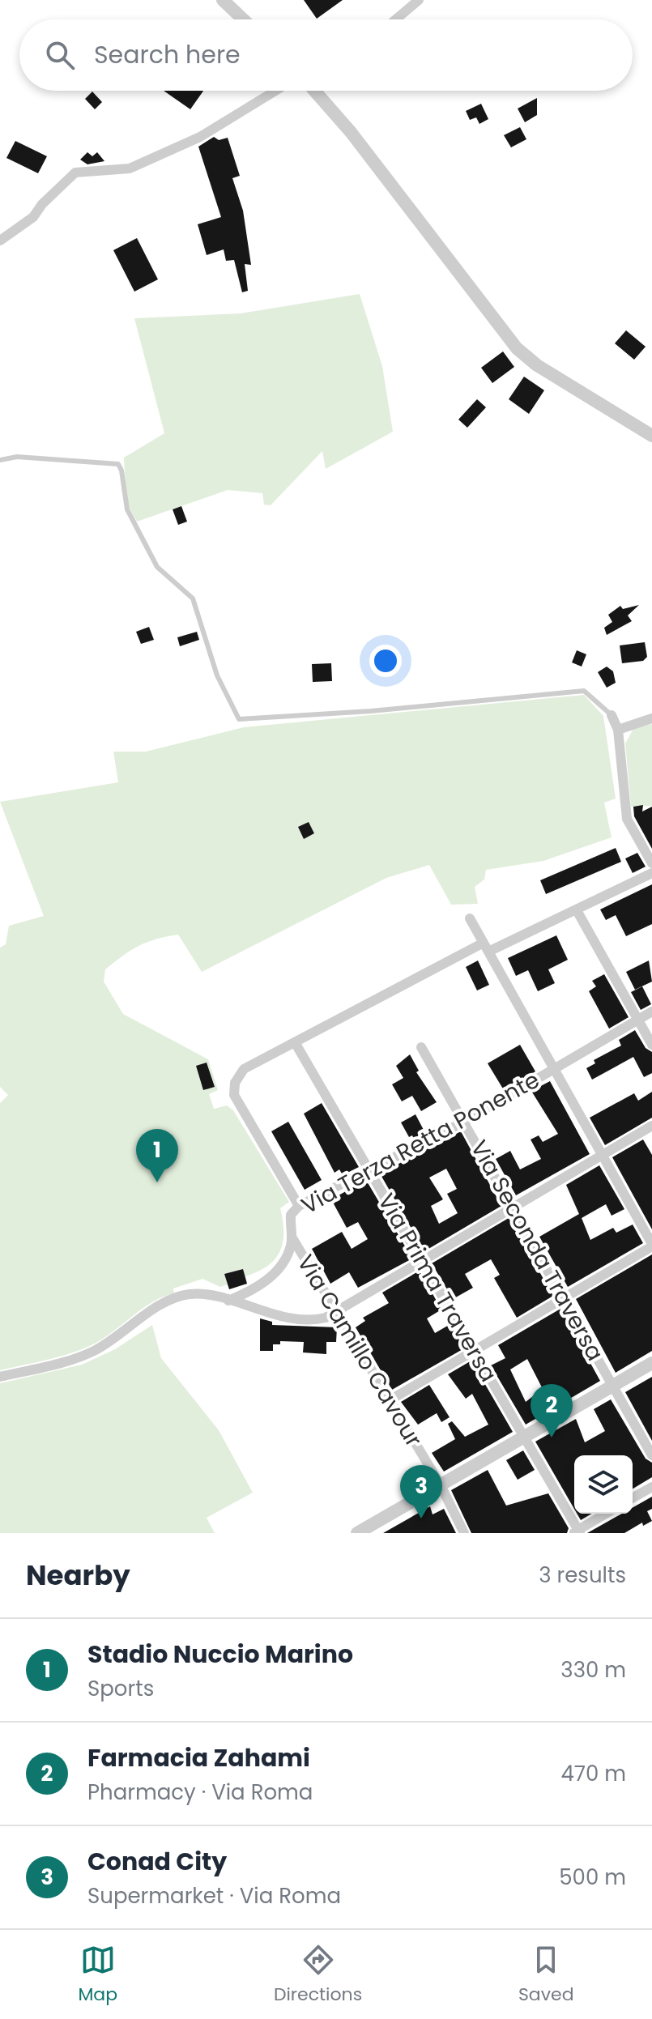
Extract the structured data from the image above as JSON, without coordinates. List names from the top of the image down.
{
  "streets": {
    "street": [
      "Via Terza Retta Ponente",
      "Via Seconda Traversa",
      "Via Prima Traversa",
      "Via Camillo Cavour"
    ]
  },
  "crossings": [
    ["Via Terza Retta Ponente", "Via Seconda Traversa"],
    ["Via Terza Retta Ponente", "Via Prima Traversa"],
    ["Via Terza Retta Ponente", "Via Camillo Cavour"]
  ],
  "page": {
    "search": "Search here",
    "pins": ["1", "2", "3"],
    "heading": ["Nearby", "3 results"],
    "list": [
      {
        "mark": "1",
        "name": "Stadio Nuccio Marino",
        "note": "Sports",
        "value": "330 m"
      },
      {
        "mark": "2",
        "name": "Farmacia Zahami",
        "note": "Pharmacy · Via Roma",
        "value": "470 m"
      },
      {
        "mark": "3",
        "name": "Conad City",
        "note": "Supermarket · Via Roma",
        "value": "500 m"
      }
    ],
    "nav": ["Map", "Directions", "Saved"]
  }
}
